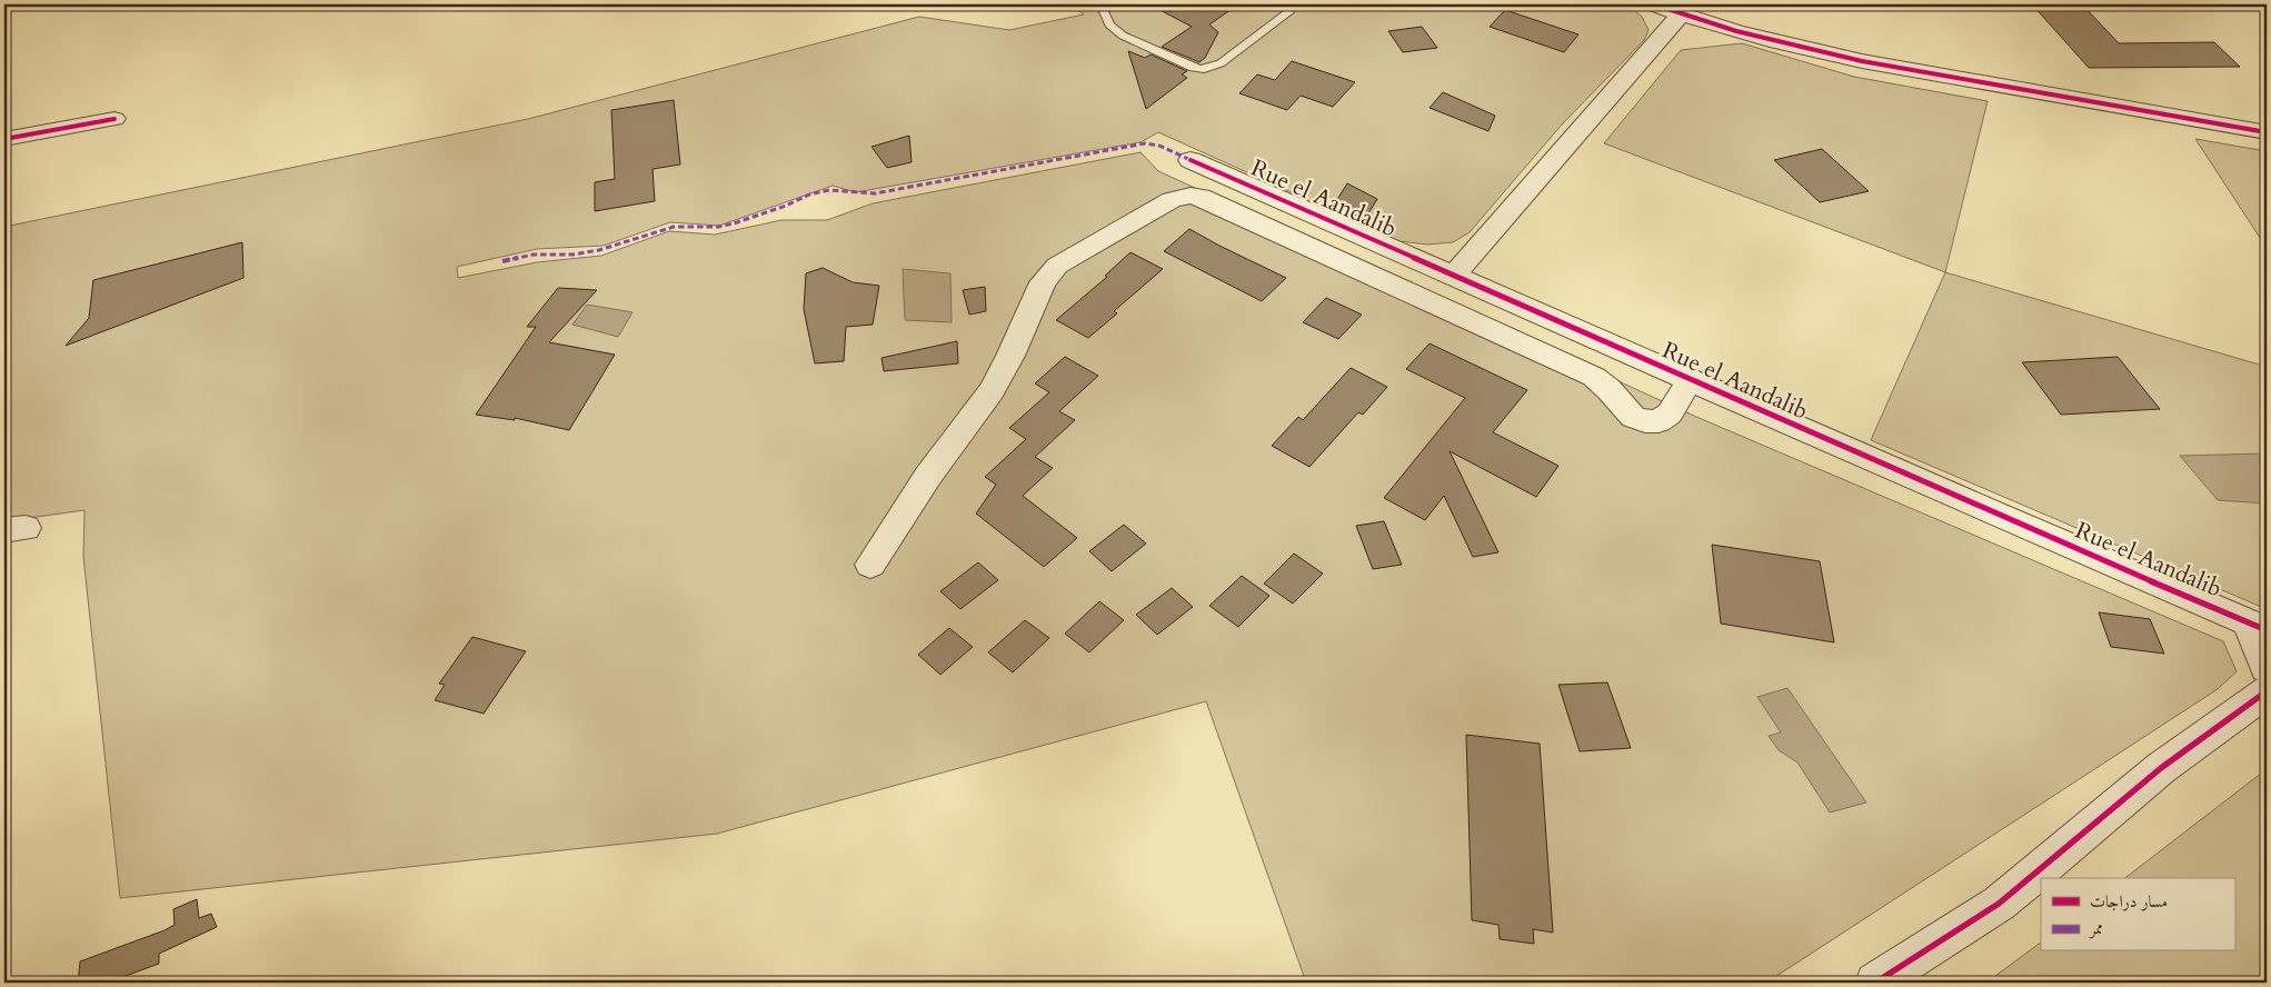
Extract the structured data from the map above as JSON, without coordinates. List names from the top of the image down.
{
  "streets": {
    "street": ["Rue el Aandalib"]
  },
  "legend": ["مسار دراجات", "ممر"]
}
